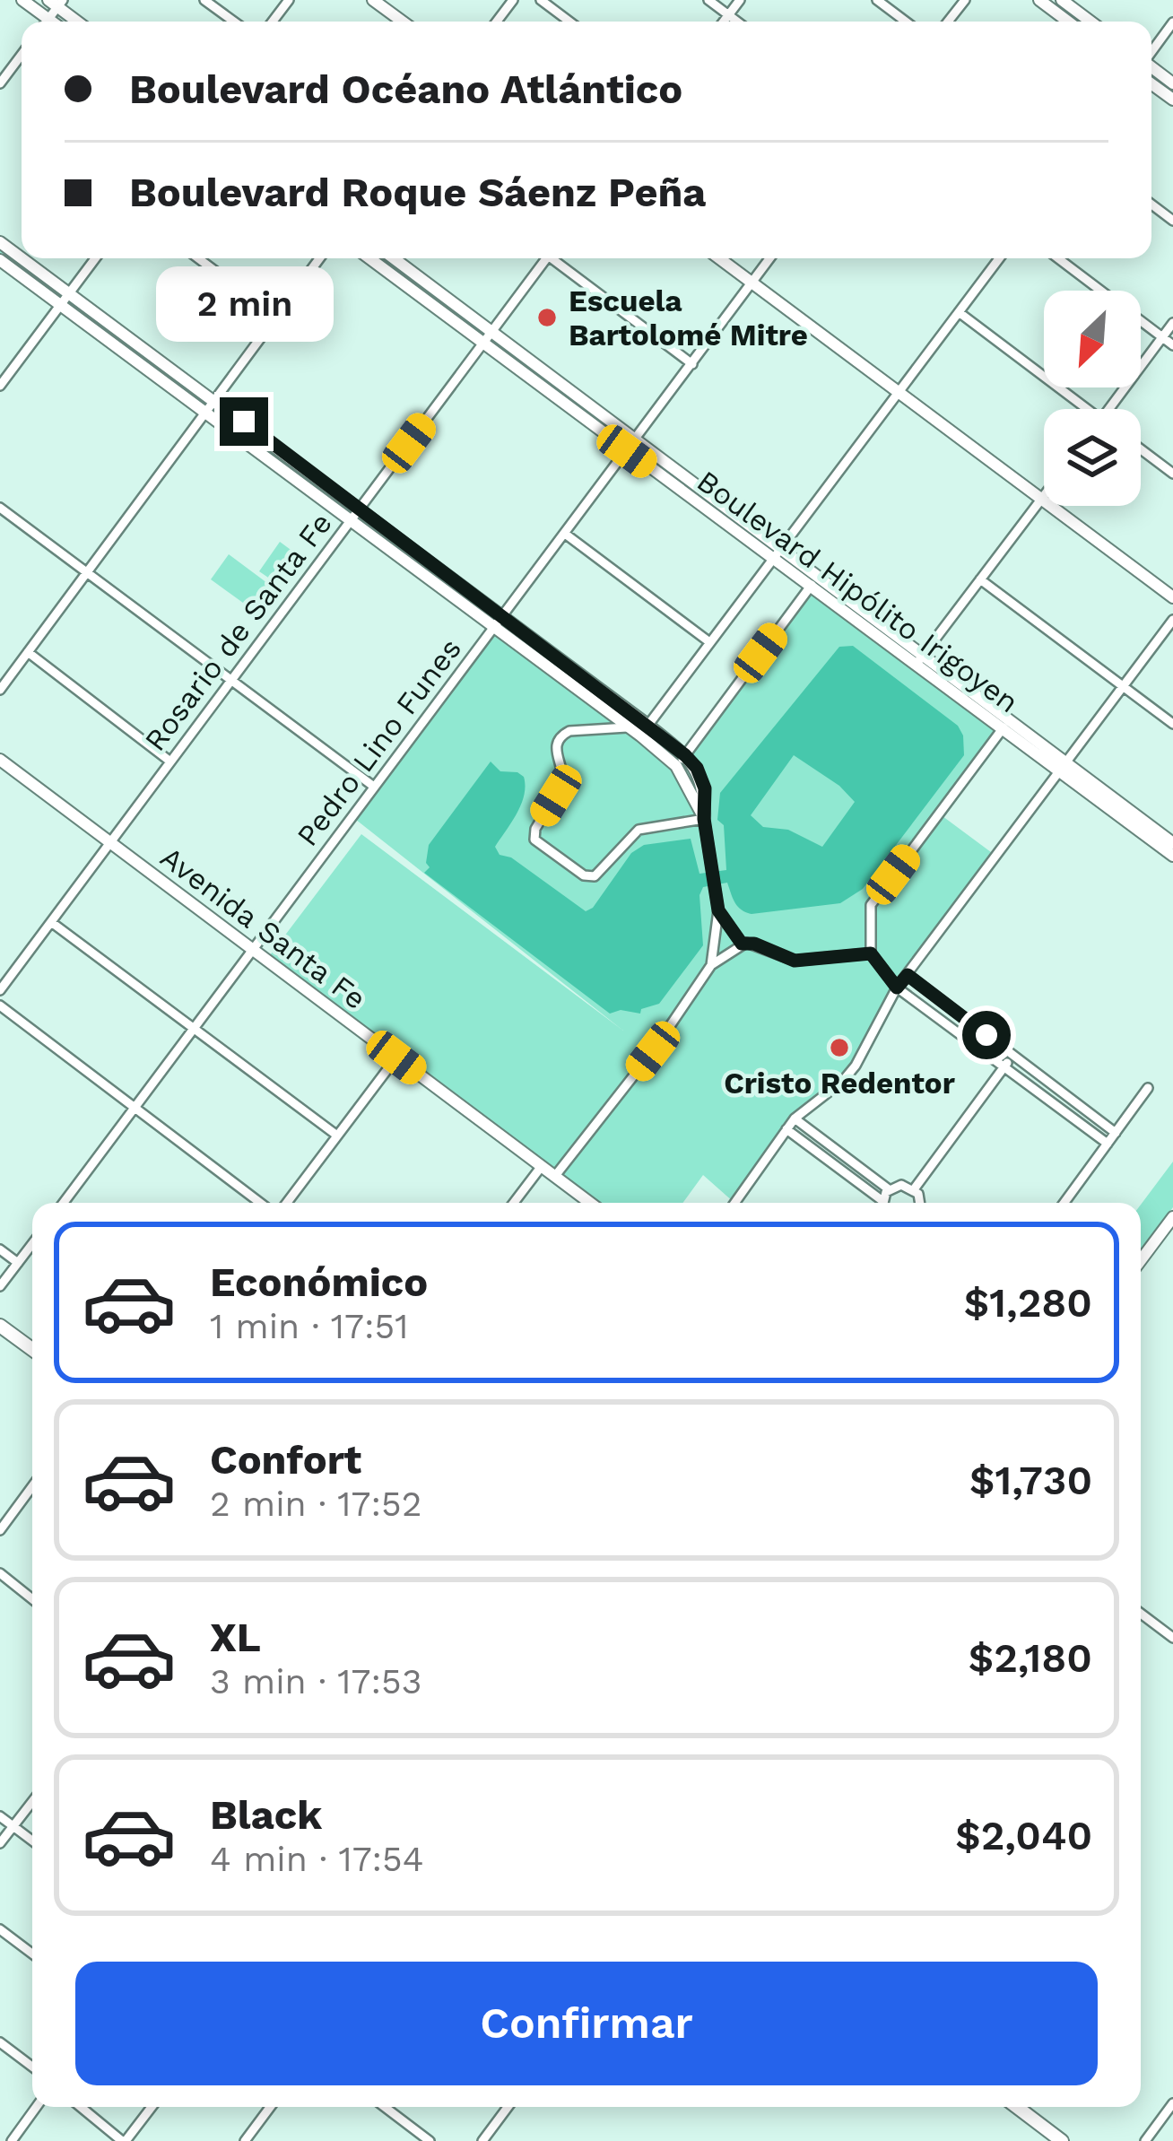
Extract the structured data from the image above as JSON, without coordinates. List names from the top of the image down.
{
  "streets": {
    "street": [
      "Boulevard Hipólito Irigoyen",
      "Rosario de Santa Fe",
      "Pedro Lino Funes",
      "Avenida Santa Fe"
    ]
  },
  "crossings": [
    ["Boulevard Hipólito Irigoyen", "Rosario de Santa Fe"],
    ["Boulevard Hipólito Irigoyen", "Pedro Lino Funes"],
    ["Rosario de Santa Fe", "Avenida Santa Fe"],
    ["Pedro Lino Funes", "Avenida Santa Fe"]
  ],
  "places": ["Escuela Bartolomé Mitre", "Cristo Redentor"],
  "north": "bottom left",
  "page": {
    "banner": ["Boulevard Océano Atlántico", "Boulevard Roque Sáenz Peña"],
    "bubble": "2 min",
    "list": [
      {
        "name": "Económico",
        "note": "1 min · 17:51",
        "value": "$1,280"
      },
      {
        "name": "Confort",
        "note": "2 min · 17:52",
        "value": "$1,730"
      },
      {
        "name": "XL",
        "note": "3 min · 17:53",
        "value": "$2,180"
      },
      {
        "name": "Black",
        "note": "4 min · 17:54",
        "value": "$2,040"
      }
    ],
    "buttons": "Confirmar"
  }
}
